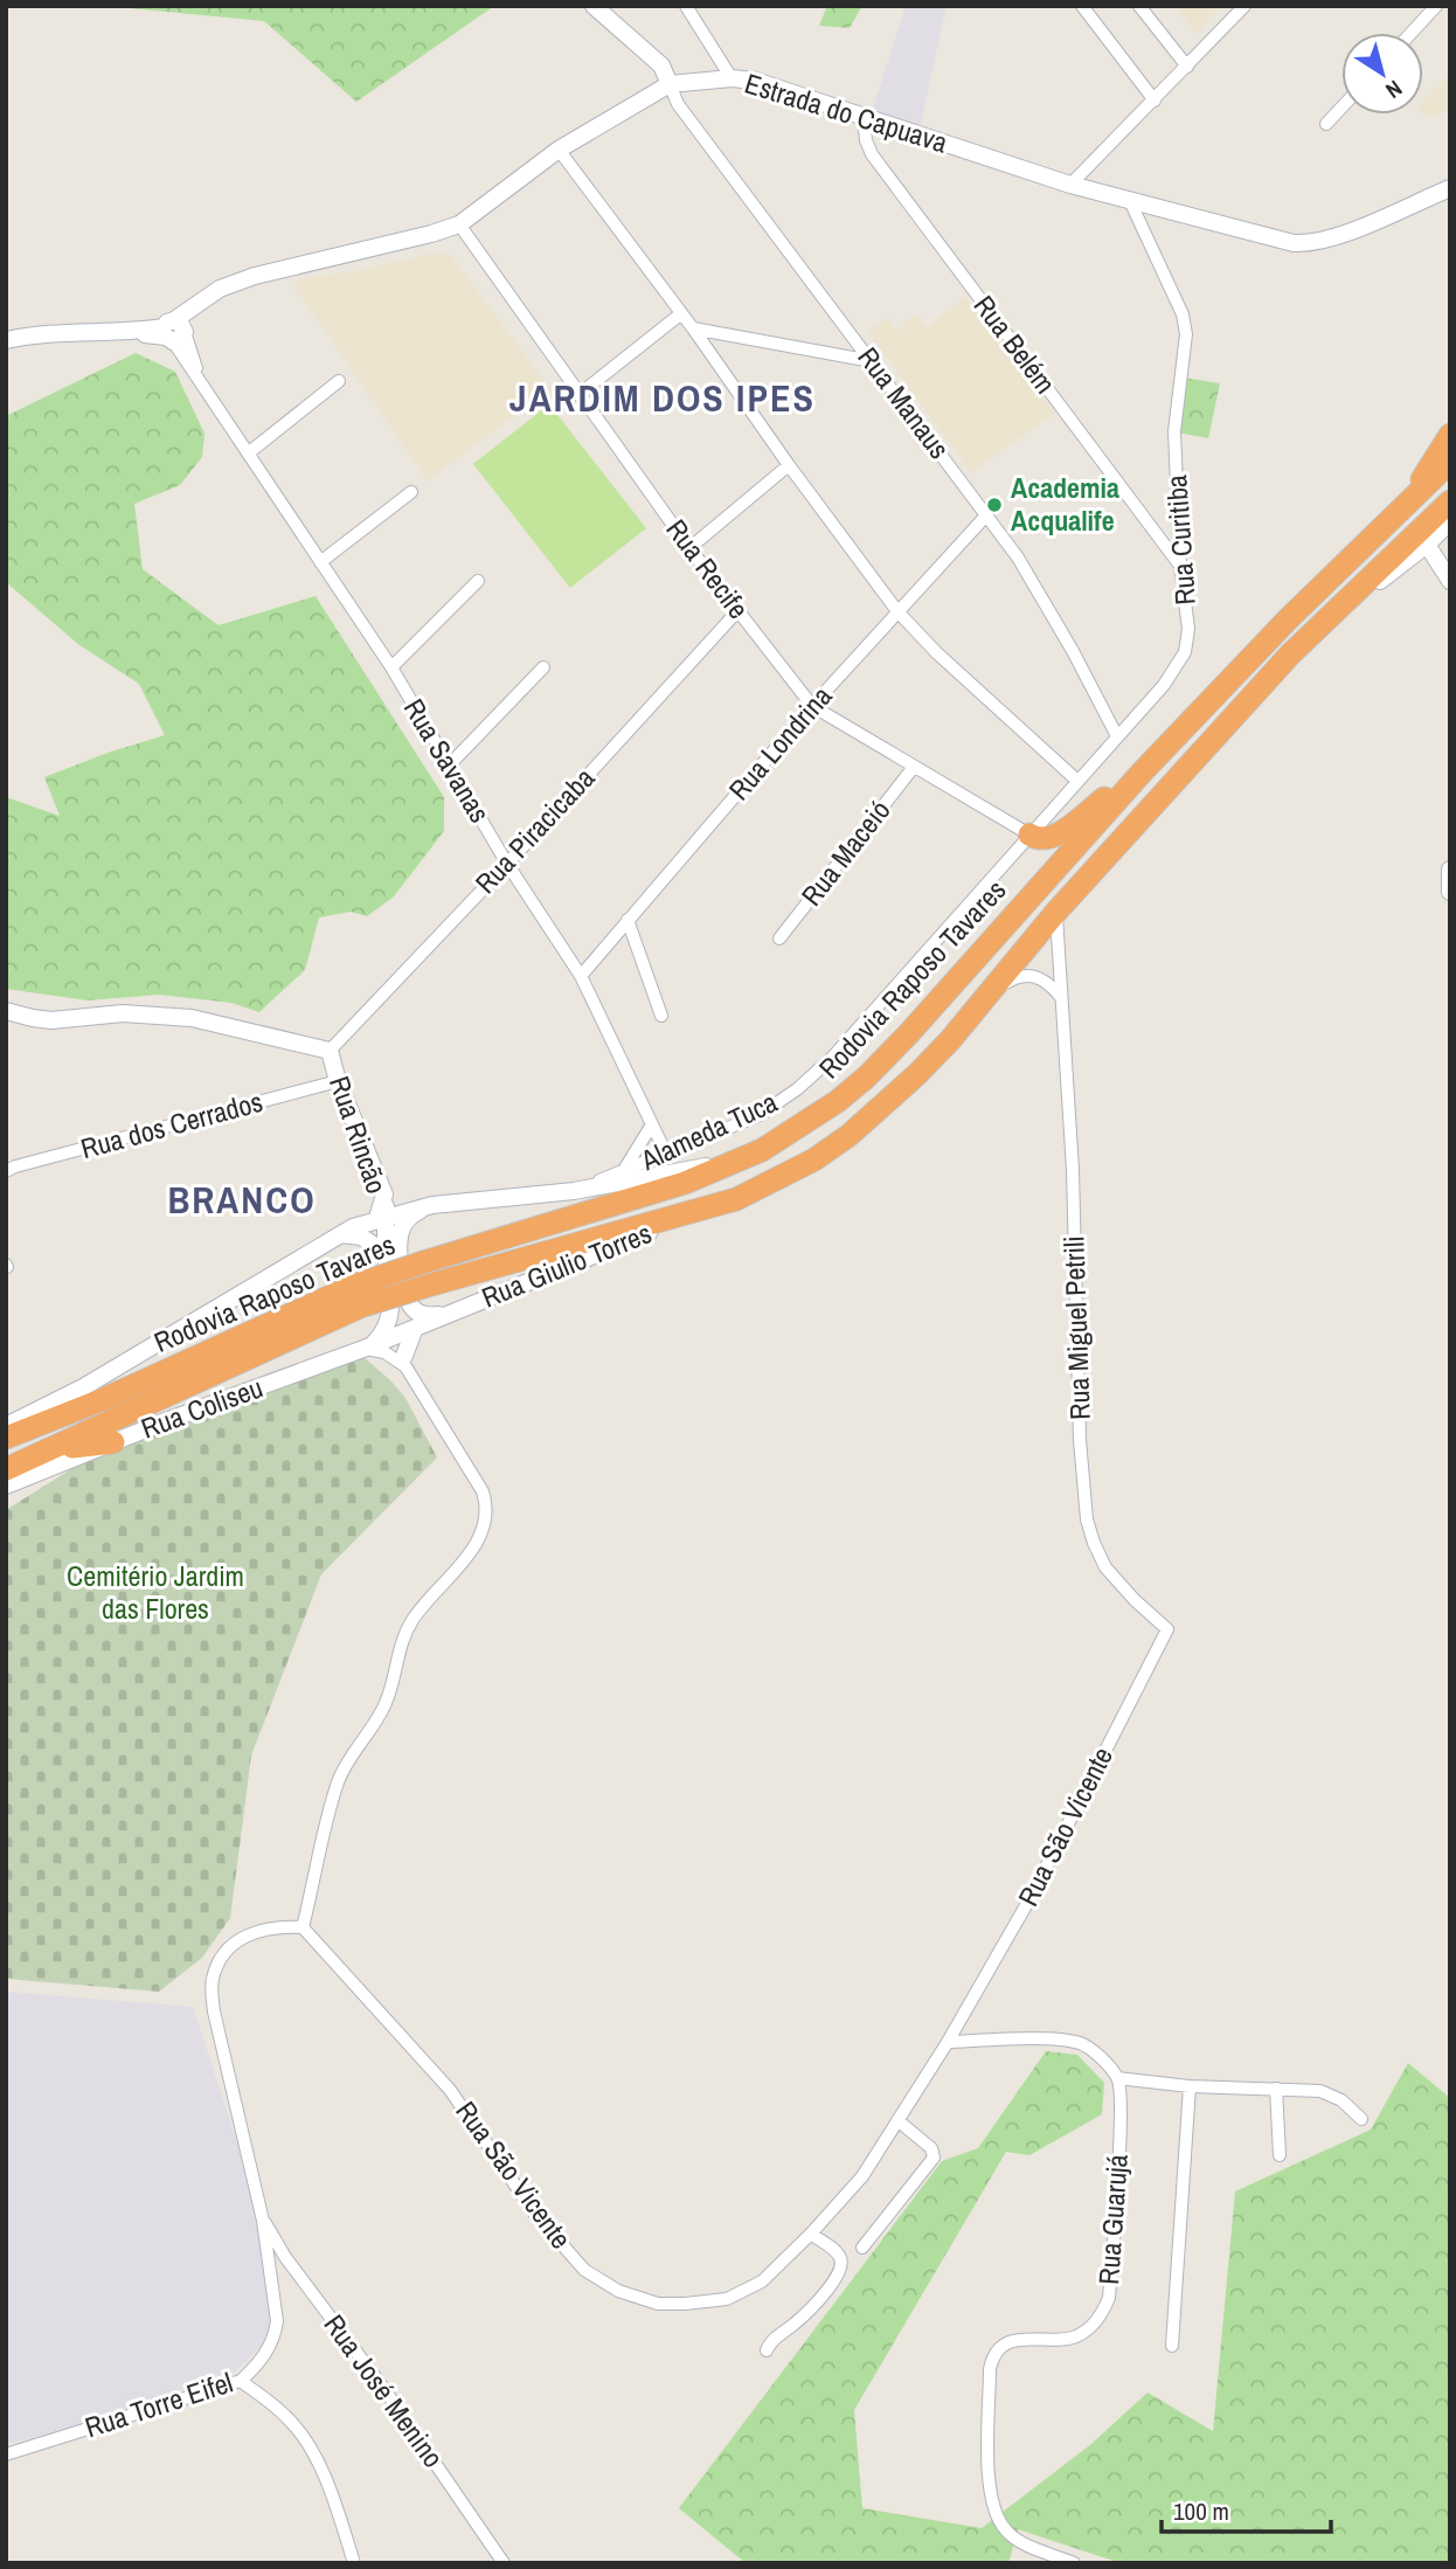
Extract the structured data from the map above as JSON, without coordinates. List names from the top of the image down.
{
  "streets": {
    "highway": ["Rodovia Raposo Tavares"],
    "street": [
      "Estrada do Capuava",
      "Rua Belém",
      "Rua Manaus",
      "Rua Curitiba",
      "Rua Recife",
      "Rua Londrina",
      "Rua Savanas",
      "Rua Piracicaba",
      "Rua Maceió",
      "Rua dos Cerrados",
      "Alameda Tuca",
      "Rua Rincão",
      "Rua Giulio Torres",
      "Rua Miguel Petrili",
      "Rua Coliseu",
      "Rua São Vicente",
      "Rua Guarujá",
      "Rua José Menino",
      "Rua Torre Eifel"
    ]
  },
  "crossings": [
    ["Estrada do Capuava", "Rua Belém"],
    ["Estrada do Capuava", "Rua Manaus"],
    ["Estrada do Capuava", "Rua Curitiba"],
    ["Estrada do Capuava", "Rua Recife"],
    ["Estrada do Capuava", "Rua Savanas"],
    ["Rua Belém", "Rua Curitiba"],
    ["Rua Manaus", "Rua Curitiba"],
    ["Rua Manaus", "Rua Londrina"],
    ["Rua Curitiba", "Rua Recife"],
    ["Rua Curitiba", "Alameda Tuca"],
    ["Rua Recife", "Rua Londrina"],
    ["Rua Recife", "Rua Piracicaba"],
    ["Rua Recife", "Rua Maceió"],
    ["Rua Recife", "Alameda Tuca"],
    ["Rua Londrina", "Rua Savanas"],
    ["Rua Savanas", "Rua Piracicaba"],
    ["Rua Savanas", "Alameda Tuca"],
    ["Rua Piracicaba", "Rua Rincão"],
    ["Rodovia Raposo Tavares", "Alameda Tuca"],
    ["Rodovia Raposo Tavares", "Rua Giulio Torres"],
    ["Rodovia Raposo Tavares", "Rua Miguel Petrili"],
    ["Rua dos Cerrados", "Rua Rincão"],
    ["Rua Giulio Torres", "Rua Coliseu"],
    ["Rua Miguel Petrili", "Rua São Vicente"],
    ["Rua José Menino", "Rua Torre Eifel"]
  ],
  "districts": ["JARDIM DOS IPES", "BRANCO"],
  "parks": ["Cemitério Jardim das Flores"],
  "places": ["Academia Acqualife"],
  "scale_bar": "100 m",
  "north": "bottom right"
}
